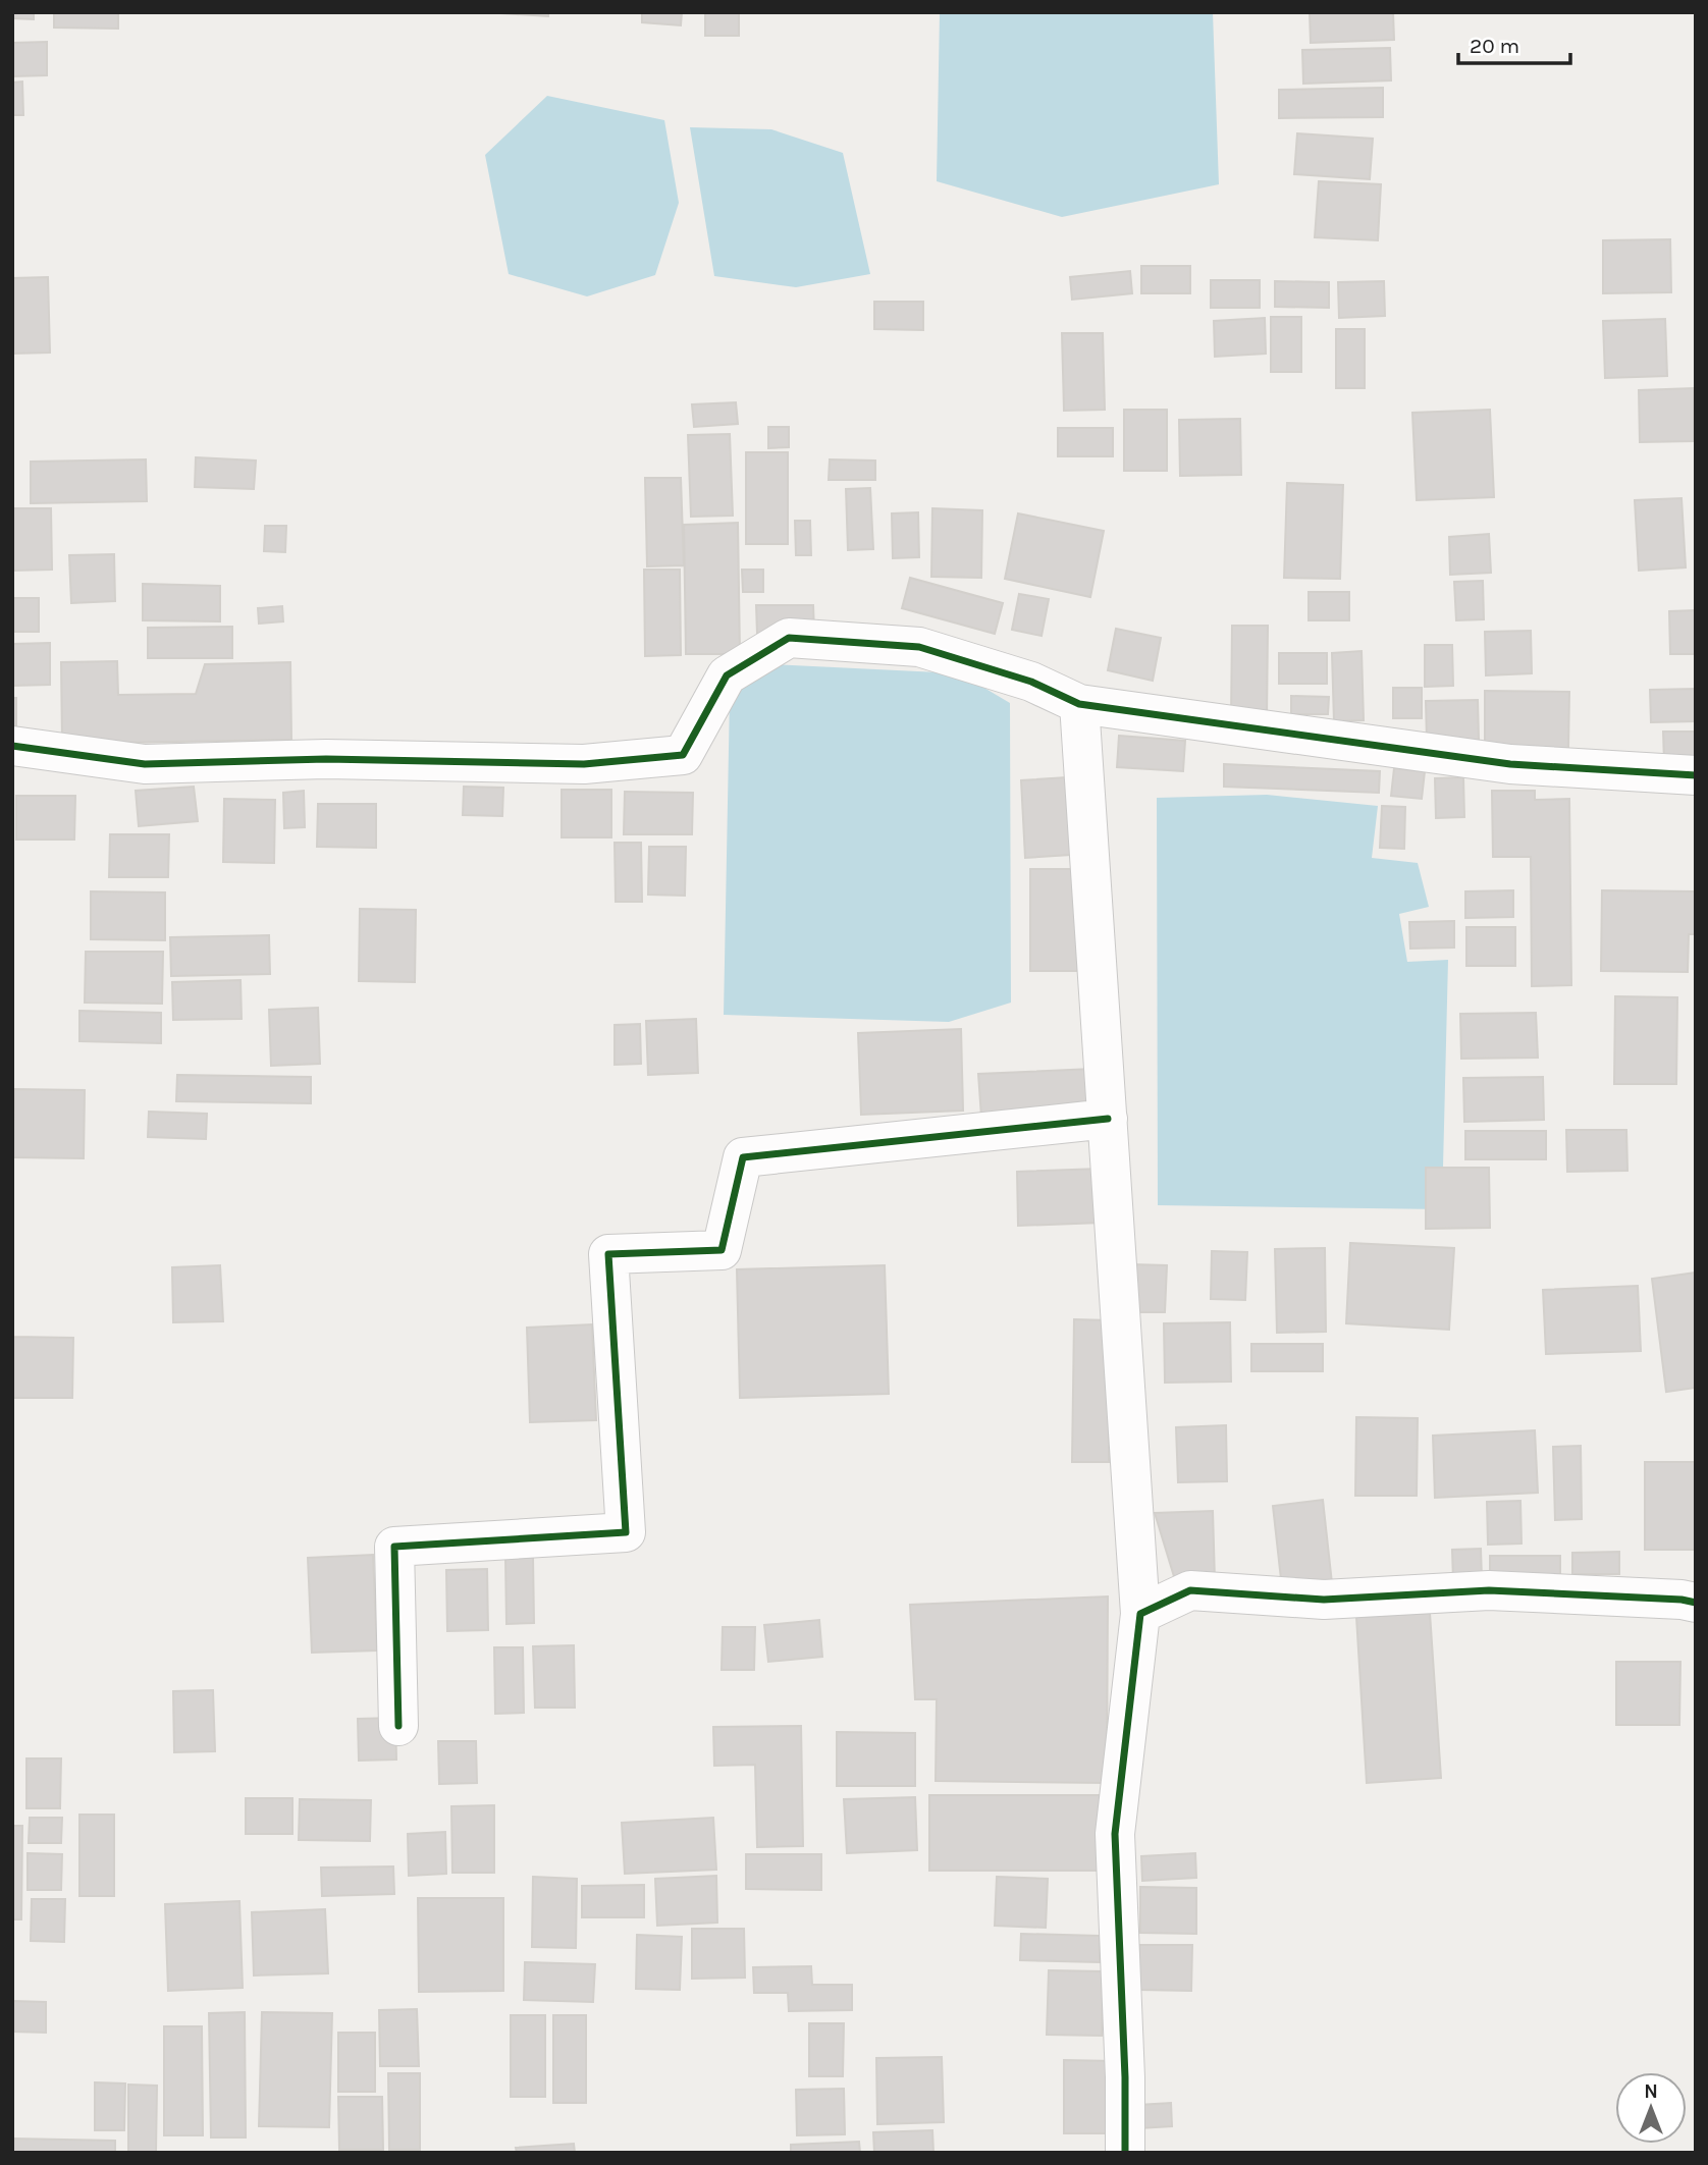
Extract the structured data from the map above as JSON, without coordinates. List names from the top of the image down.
{
  "scale_bar": "20 m",
  "north": "top"
}
